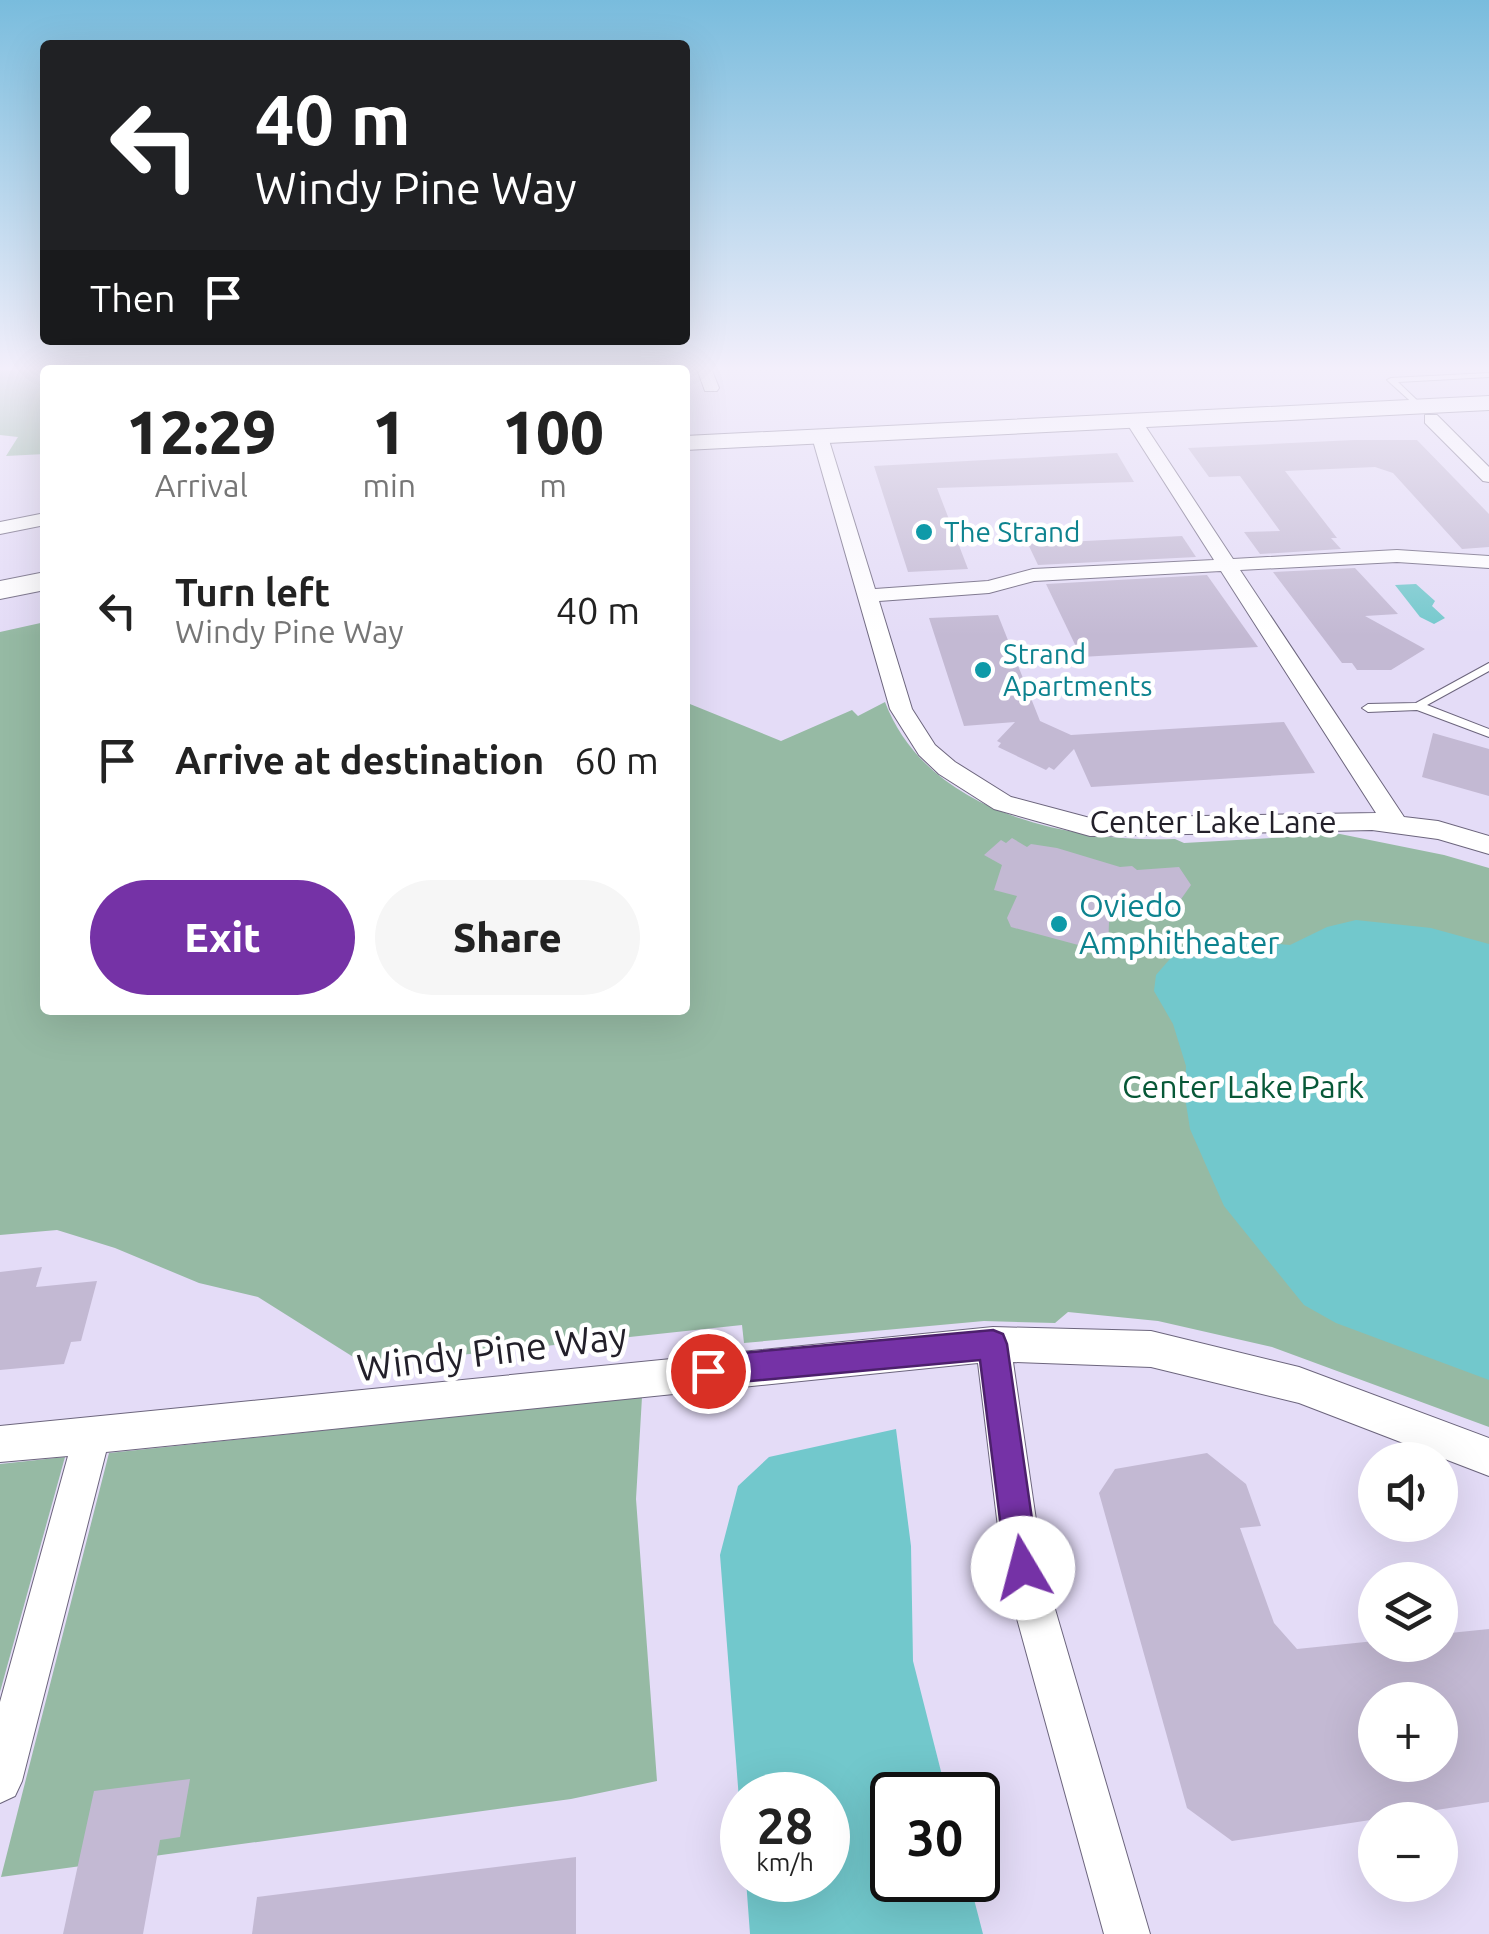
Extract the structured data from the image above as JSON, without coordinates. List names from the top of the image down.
{
  "streets": {
    "street": ["Center Lake Lane", "Windy Pine Way"]
  },
  "parks": ["Center Lake Park"],
  "places": ["The Strand", "Strand Apartments", "Oviedo Amphitheater"],
  "page": {
    "turn": ["40 m", "Windy Pine Way"],
    "then": "Then",
    "eta": [
      "12:29",
      "Arrival",
      "1",
      "min",
      "100",
      "m"
    ],
    "list": [
      {
        "name": "Turn left",
        "note": "Windy Pine Way",
        "value": "40 m"
      },
      {
        "name": "Arrive at destination",
        "value": "60 m"
      }
    ],
    "buttons": ["Exit", "Share"],
    "map_buttons": ["+", "−"],
    "speed": "28 km/h",
    "limit": "30"
  }
}
